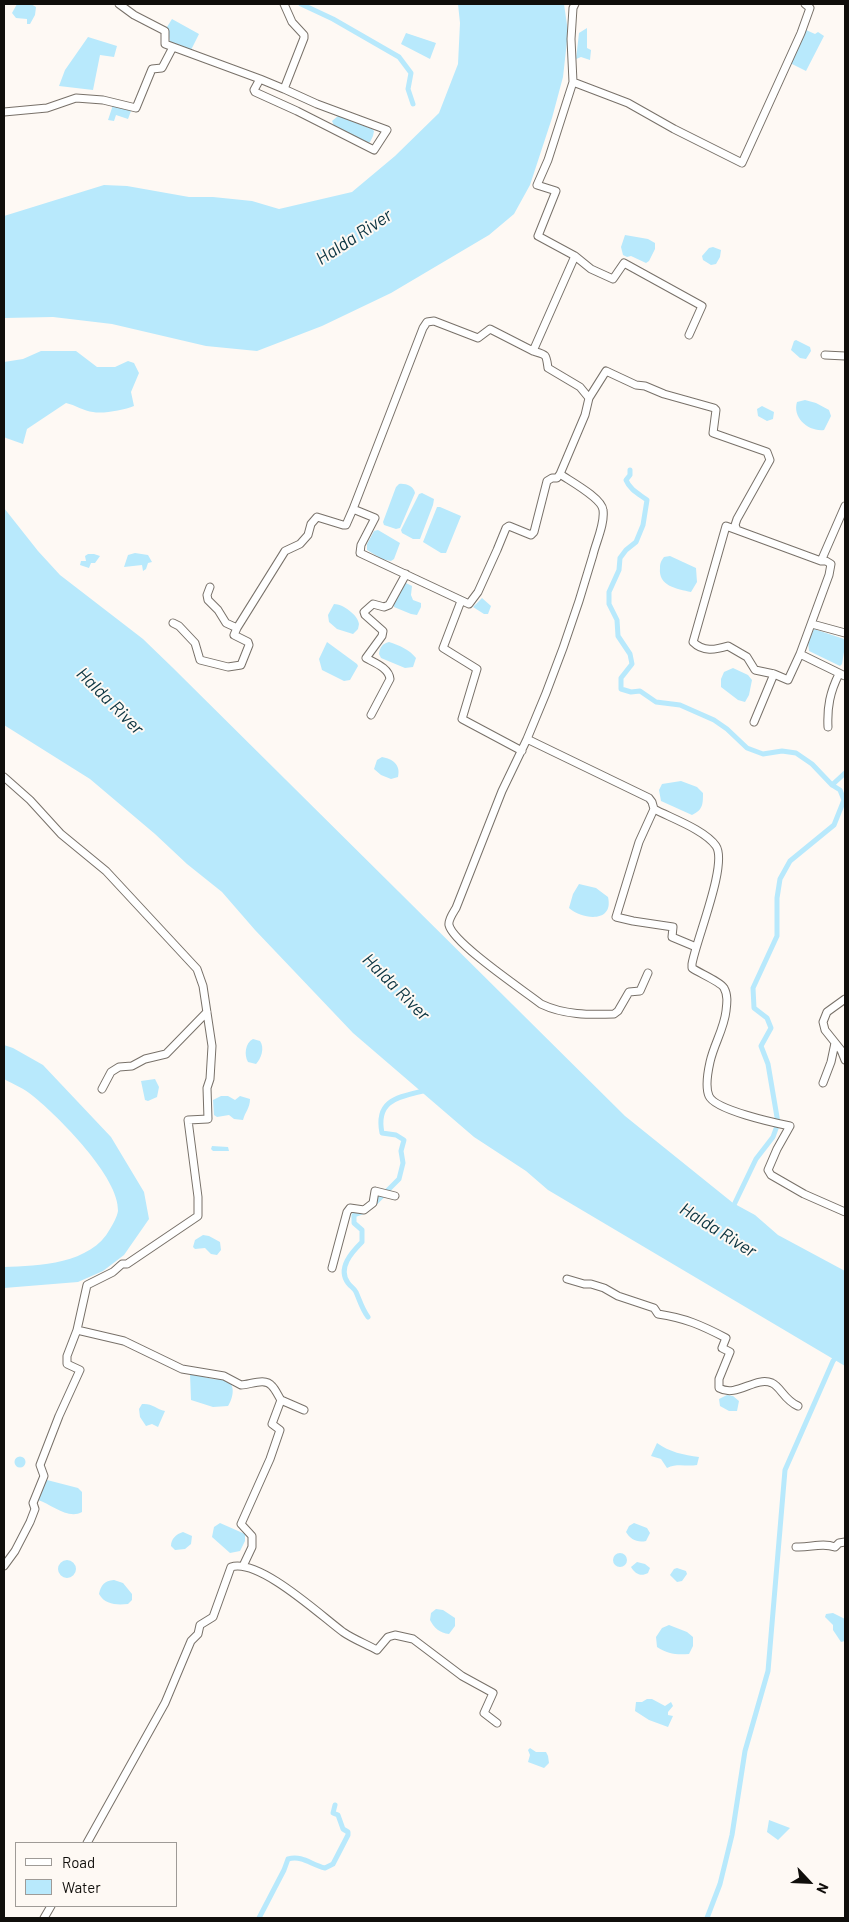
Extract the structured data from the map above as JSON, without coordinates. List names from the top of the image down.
{
  "water": ["Halda River"],
  "legend": ["Road", "Water"],
  "north": "bottom right"
}
